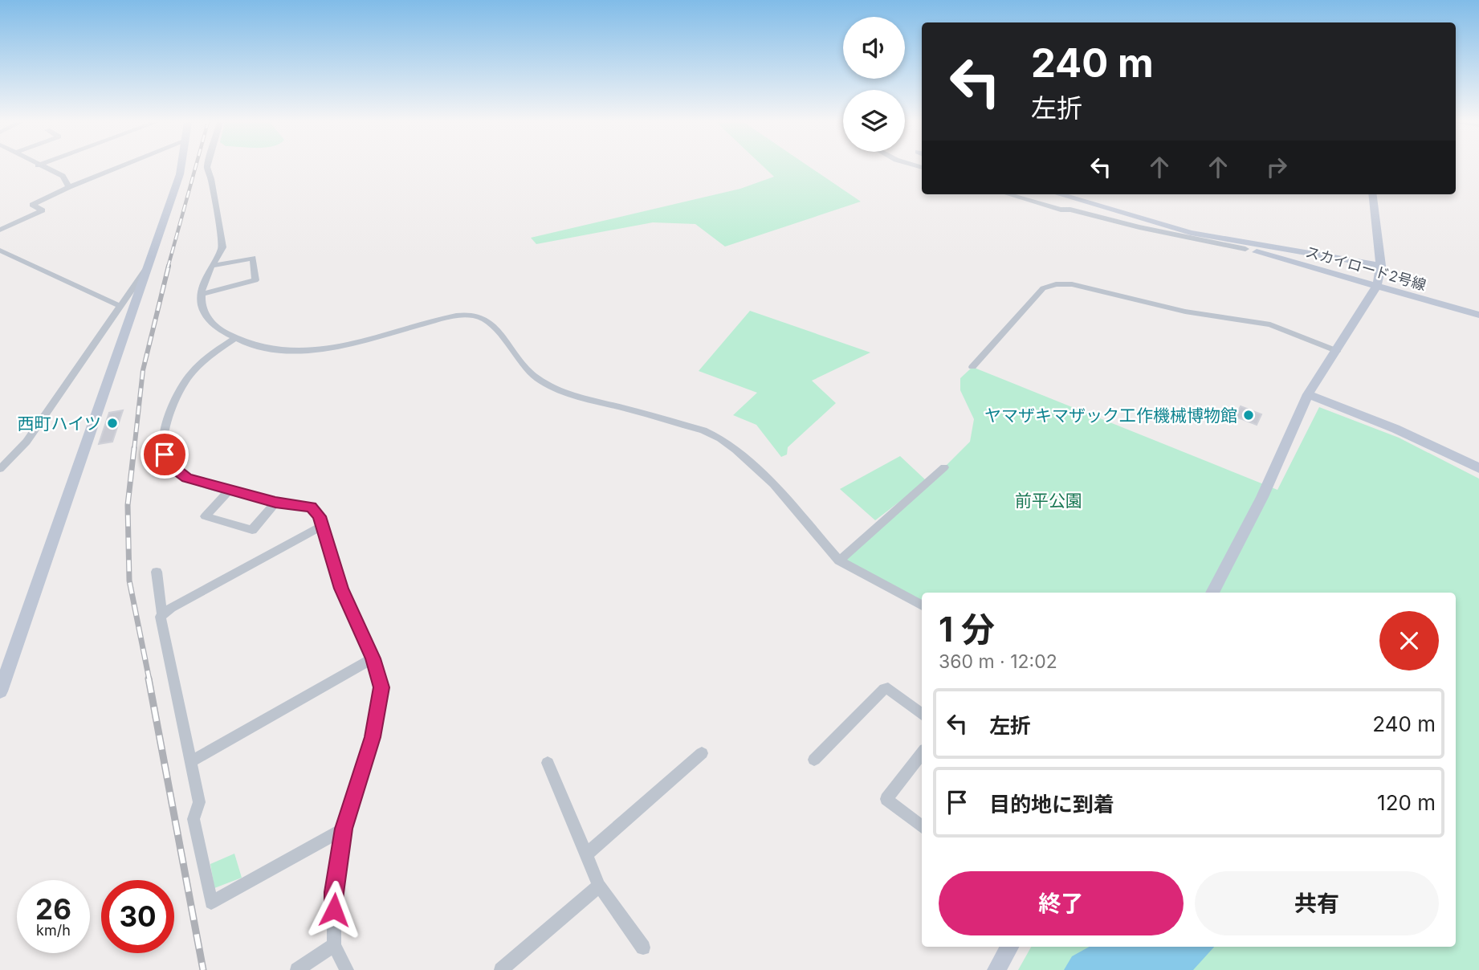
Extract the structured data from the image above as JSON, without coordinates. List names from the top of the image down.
{
  "streets": {
    "street": ["スカイロード2号線"]
  },
  "parks": ["前平公園"],
  "places": ["ヤマザキマザック工作機械博物館", "西町ハイツ"],
  "page": {
    "turn": ["240 m", "左折"],
    "heading": ["1 分", "360 m · 12:02"],
    "list": [
      {
        "name": "左折",
        "value": "240 m"
      },
      {
        "name": "目的地に到着",
        "value": "120 m"
      }
    ],
    "buttons": ["終了", "共有"],
    "speed": "26 km/h",
    "limit": "30"
  }
}
